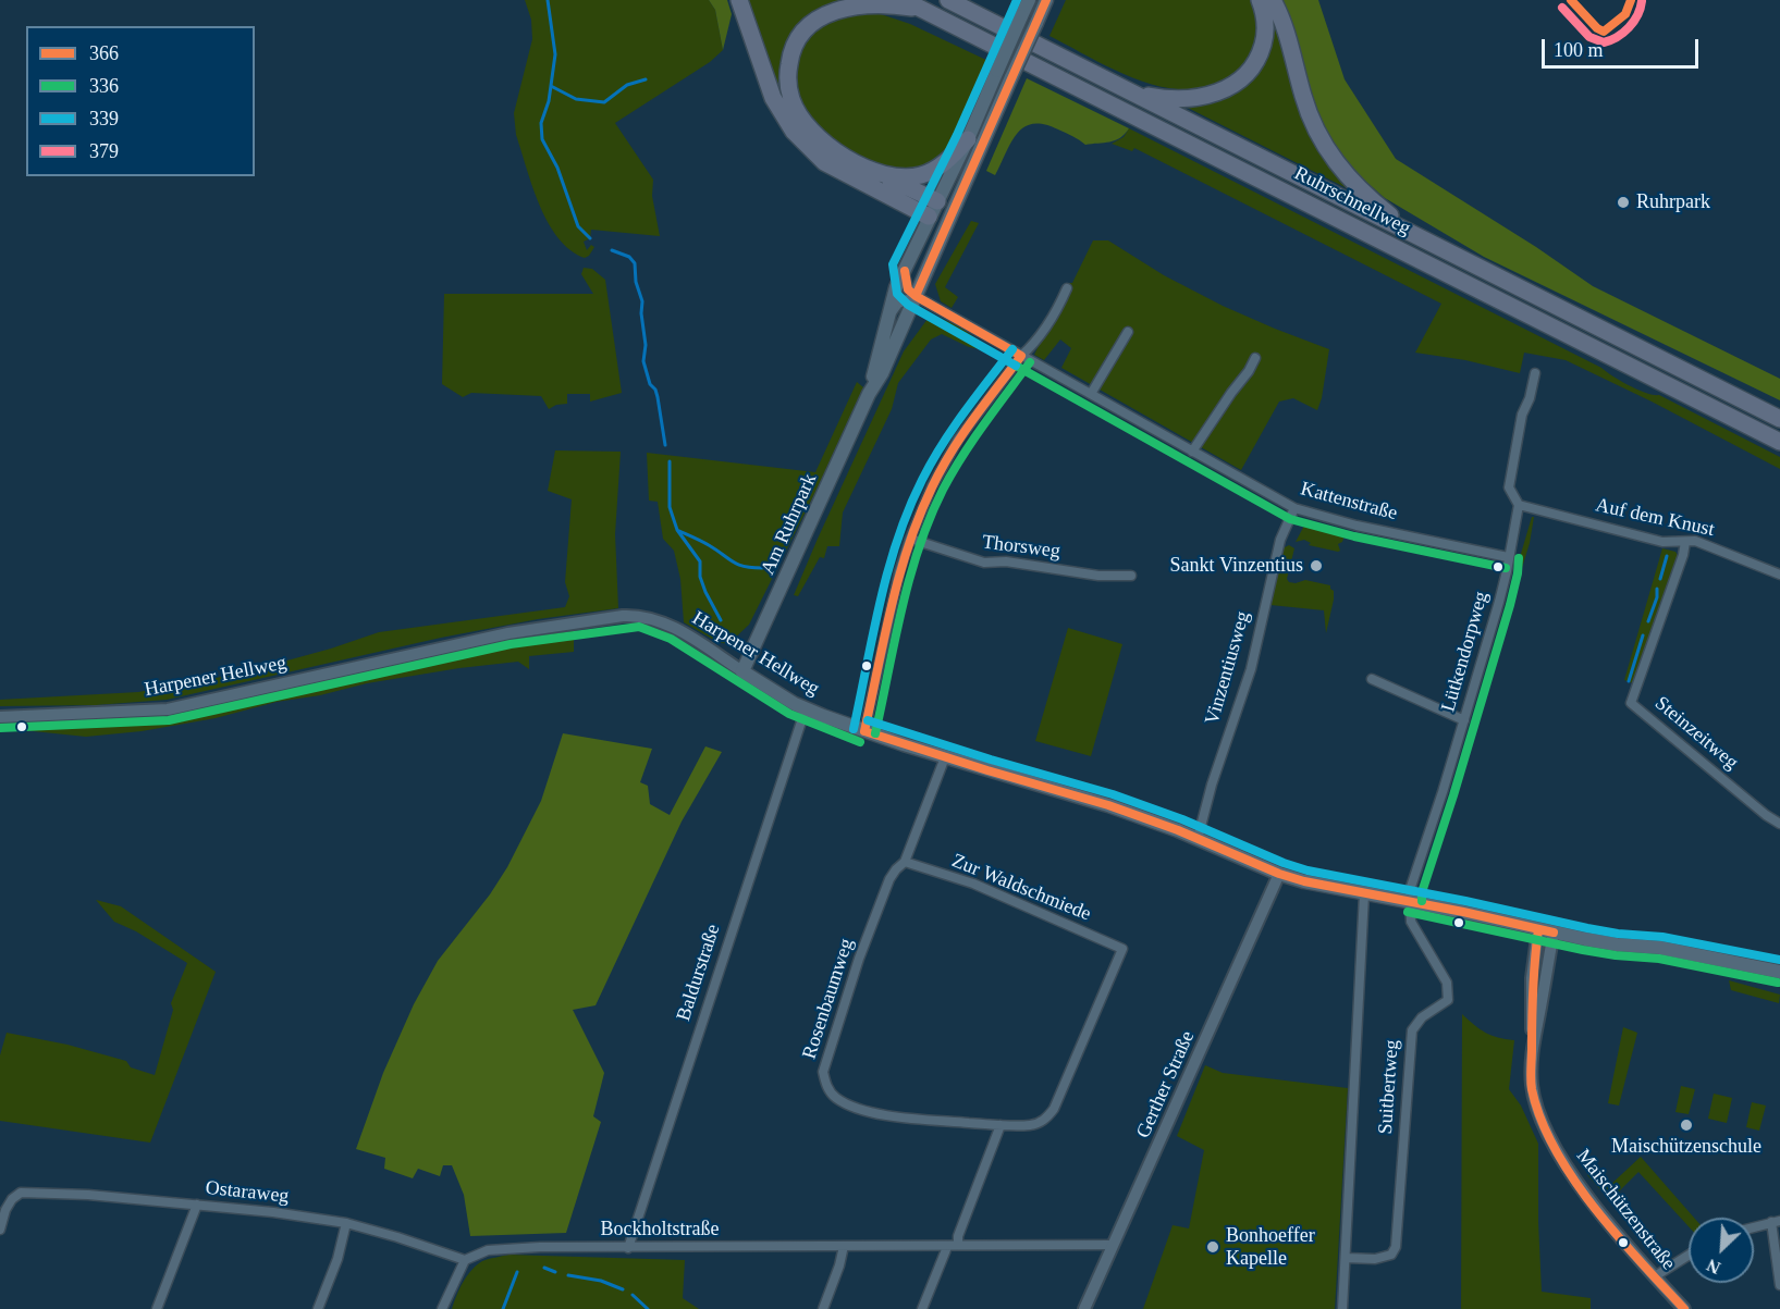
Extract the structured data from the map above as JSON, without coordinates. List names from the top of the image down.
{
  "streets": {
    "highway": ["Ruhrschnellweg"],
    "main road": ["Am Ruhrpark", "Harpener Hellweg"],
    "street": [
      "Kattenstraße",
      "Auf dem Knust",
      "Thorsweg",
      "Lütkendorpweg",
      "Vinzentiusweg",
      "Steinzeitweg",
      "Zur Waldschmiede",
      "Baldurstraße",
      "Rosenbaumweg",
      "Gerther Straße",
      "Suitbertweg",
      "Ostaraweg",
      "Maischützenstraße",
      "Bockholtstraße"
    ]
  },
  "crossings": [
    ["Kattenstraße", "Am Ruhrpark"],
    ["Kattenstraße", "Lütkendorpweg"],
    ["Kattenstraße", "Vinzentiusweg"],
    ["Auf dem Knust", "Lütkendorpweg"],
    ["Auf dem Knust", "Steinzeitweg"],
    ["Am Ruhrpark", "Harpener Hellweg"],
    ["Lütkendorpweg", "Harpener Hellweg"],
    ["Lütkendorpweg", "Suitbertweg"],
    ["Harpener Hellweg", "Vinzentiusweg"],
    ["Harpener Hellweg", "Baldurstraße"],
    ["Harpener Hellweg", "Rosenbaumweg"],
    ["Harpener Hellweg", "Gerther Straße"],
    ["Harpener Hellweg", "Suitbertweg"],
    ["Harpener Hellweg", "Maischützenstraße"],
    ["Zur Waldschmiede", "Rosenbaumweg"],
    ["Baldurstraße", "Bockholtstraße"],
    ["Gerther Straße", "Bockholtstraße"],
    ["Ostaraweg", "Bockholtstraße"]
  ],
  "places": [
    "Ruhrpark",
    "Sankt Vinzentius",
    "Maischützenschule",
    "Bonhoeffer Kapelle"
  ],
  "lines": [
    "transit line 366",
    "transit line 339",
    "transit line 379",
    "transit line 336"
  ],
  "legend": [
    "366",
    "336",
    "339",
    "379"
  ],
  "scale_bar": "100 m",
  "north": "bottom left"
}
